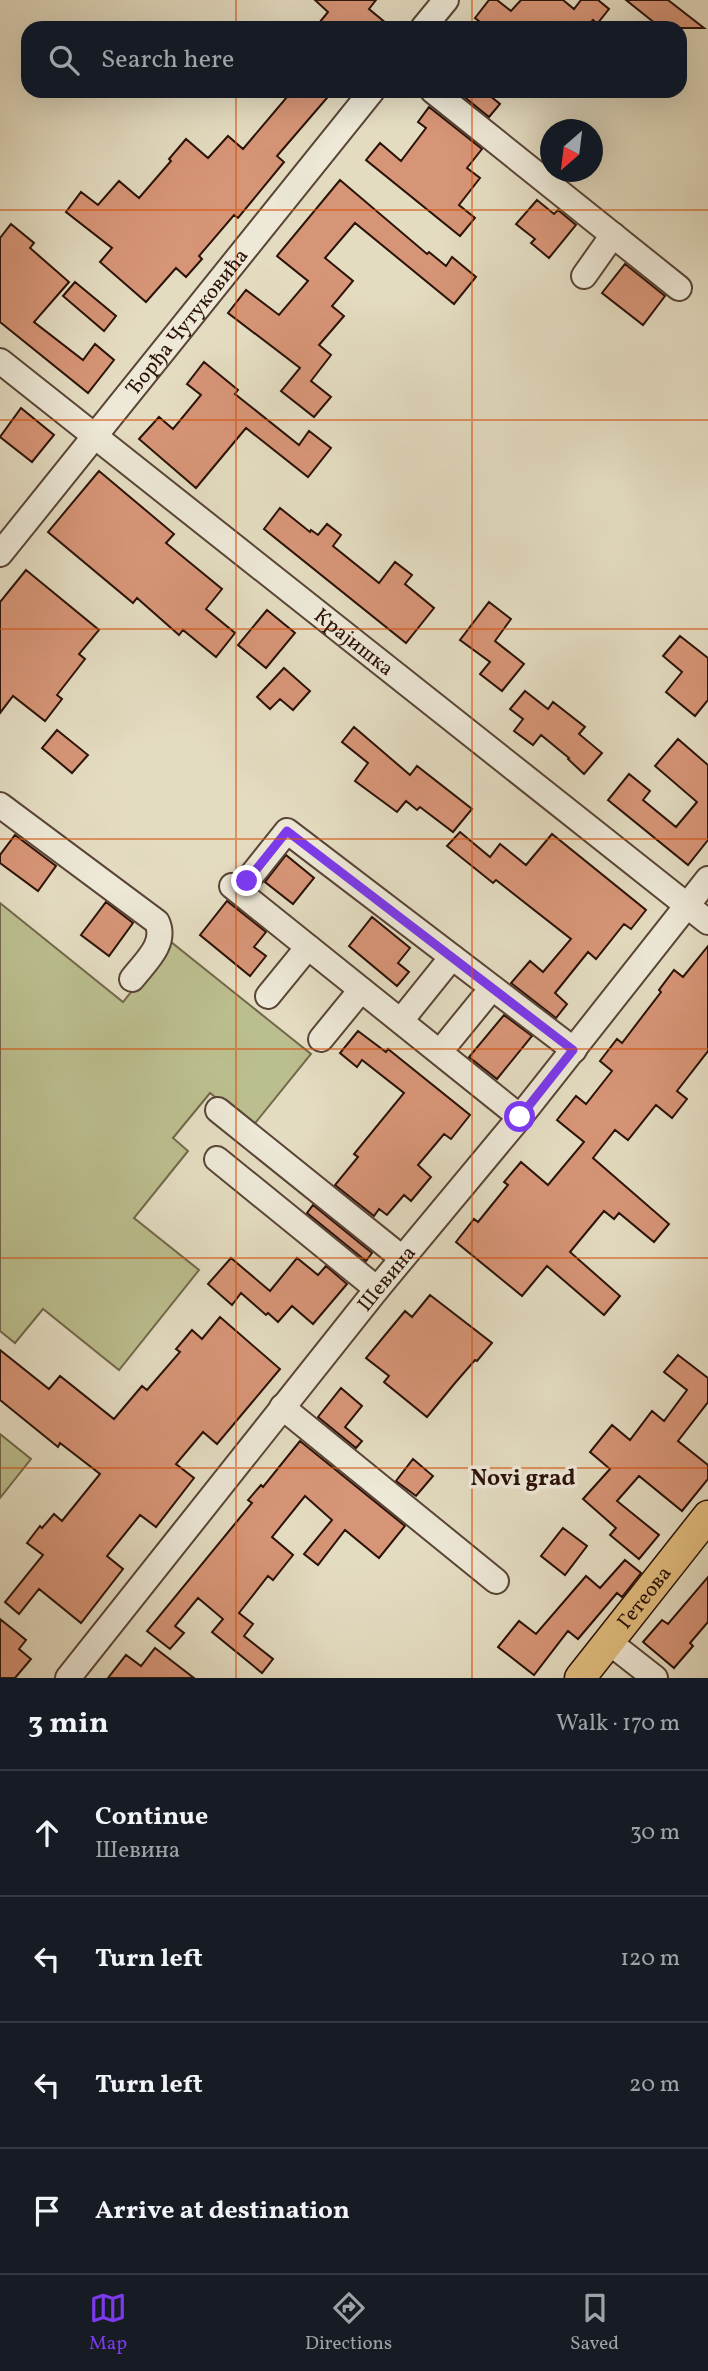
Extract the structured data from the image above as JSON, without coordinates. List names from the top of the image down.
{
  "streets": {
    "main road": ["Гетеова"],
    "street": ["Ђорђа Чутуковића", "Крајишка", "Шевина"]
  },
  "crossings": [
    ["Ђорђа Чутуковића", "Крајишка"],
    ["Крајишка", "Шевина"]
  ],
  "districts": ["Novi grad"],
  "north": "bottom left",
  "page": {
    "search": "Search here",
    "heading": ["3 min", "Walk · 170 m"],
    "list": [
      ["Continue", "Шевина", "30 m"],
      ["Turn left", "120 m"],
      ["Turn left", "20 m"],
      "Arrive at destination"
    ],
    "nav": ["Map", "Directions", "Saved"]
  }
}
